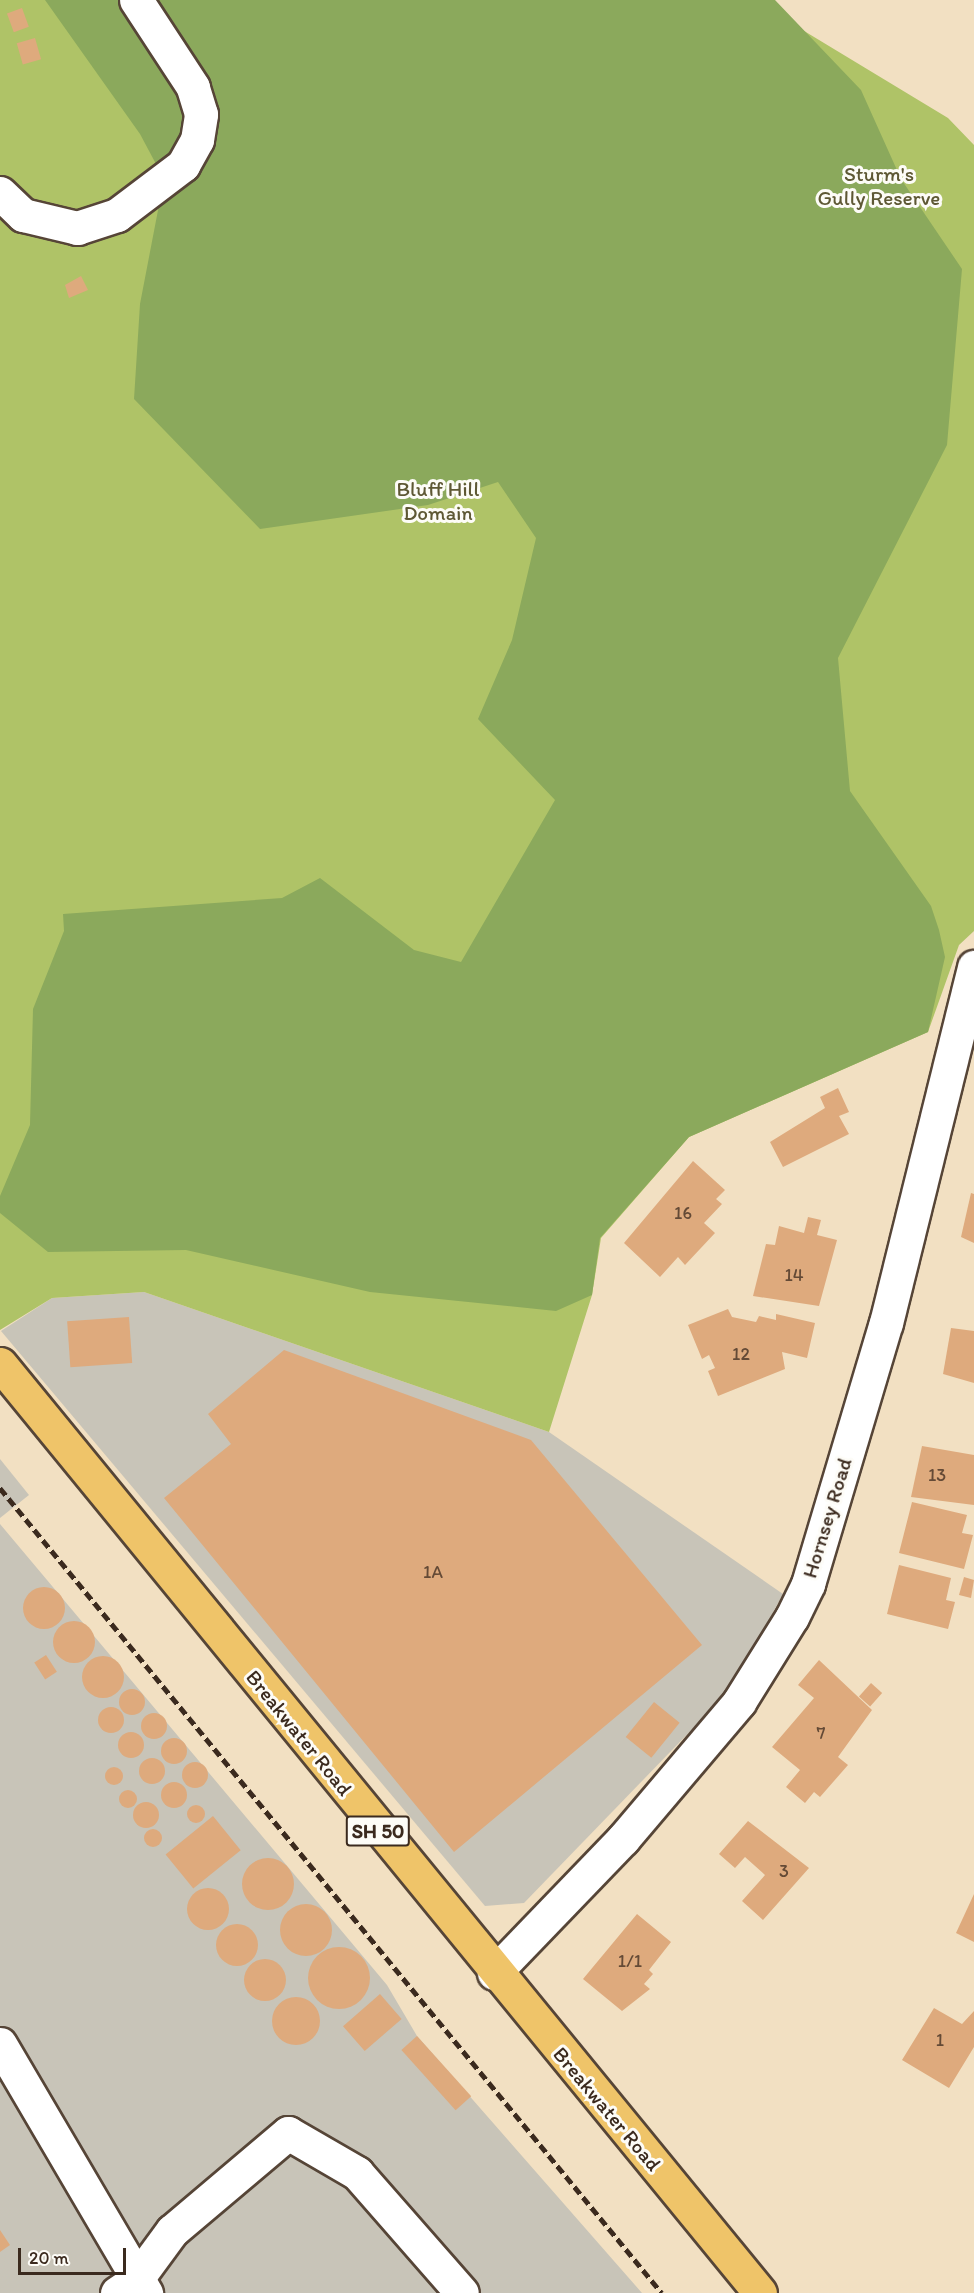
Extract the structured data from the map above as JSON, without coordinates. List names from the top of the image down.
{
  "streets": {
    "highway": ["Breakwater Road", "SH 50"],
    "street": ["Hornsey Road"]
  },
  "crossings": [
    ["Hornsey Road", "Breakwater Road"]
  ],
  "parks": ["Sturm's Gully Reserve", "Bluff Hill Domain"],
  "house_numbers": [
    "16",
    "14",
    "12",
    "13",
    "1A",
    "7",
    "3",
    "1/1",
    "1"
  ],
  "scale_bar": "20 m"
}
